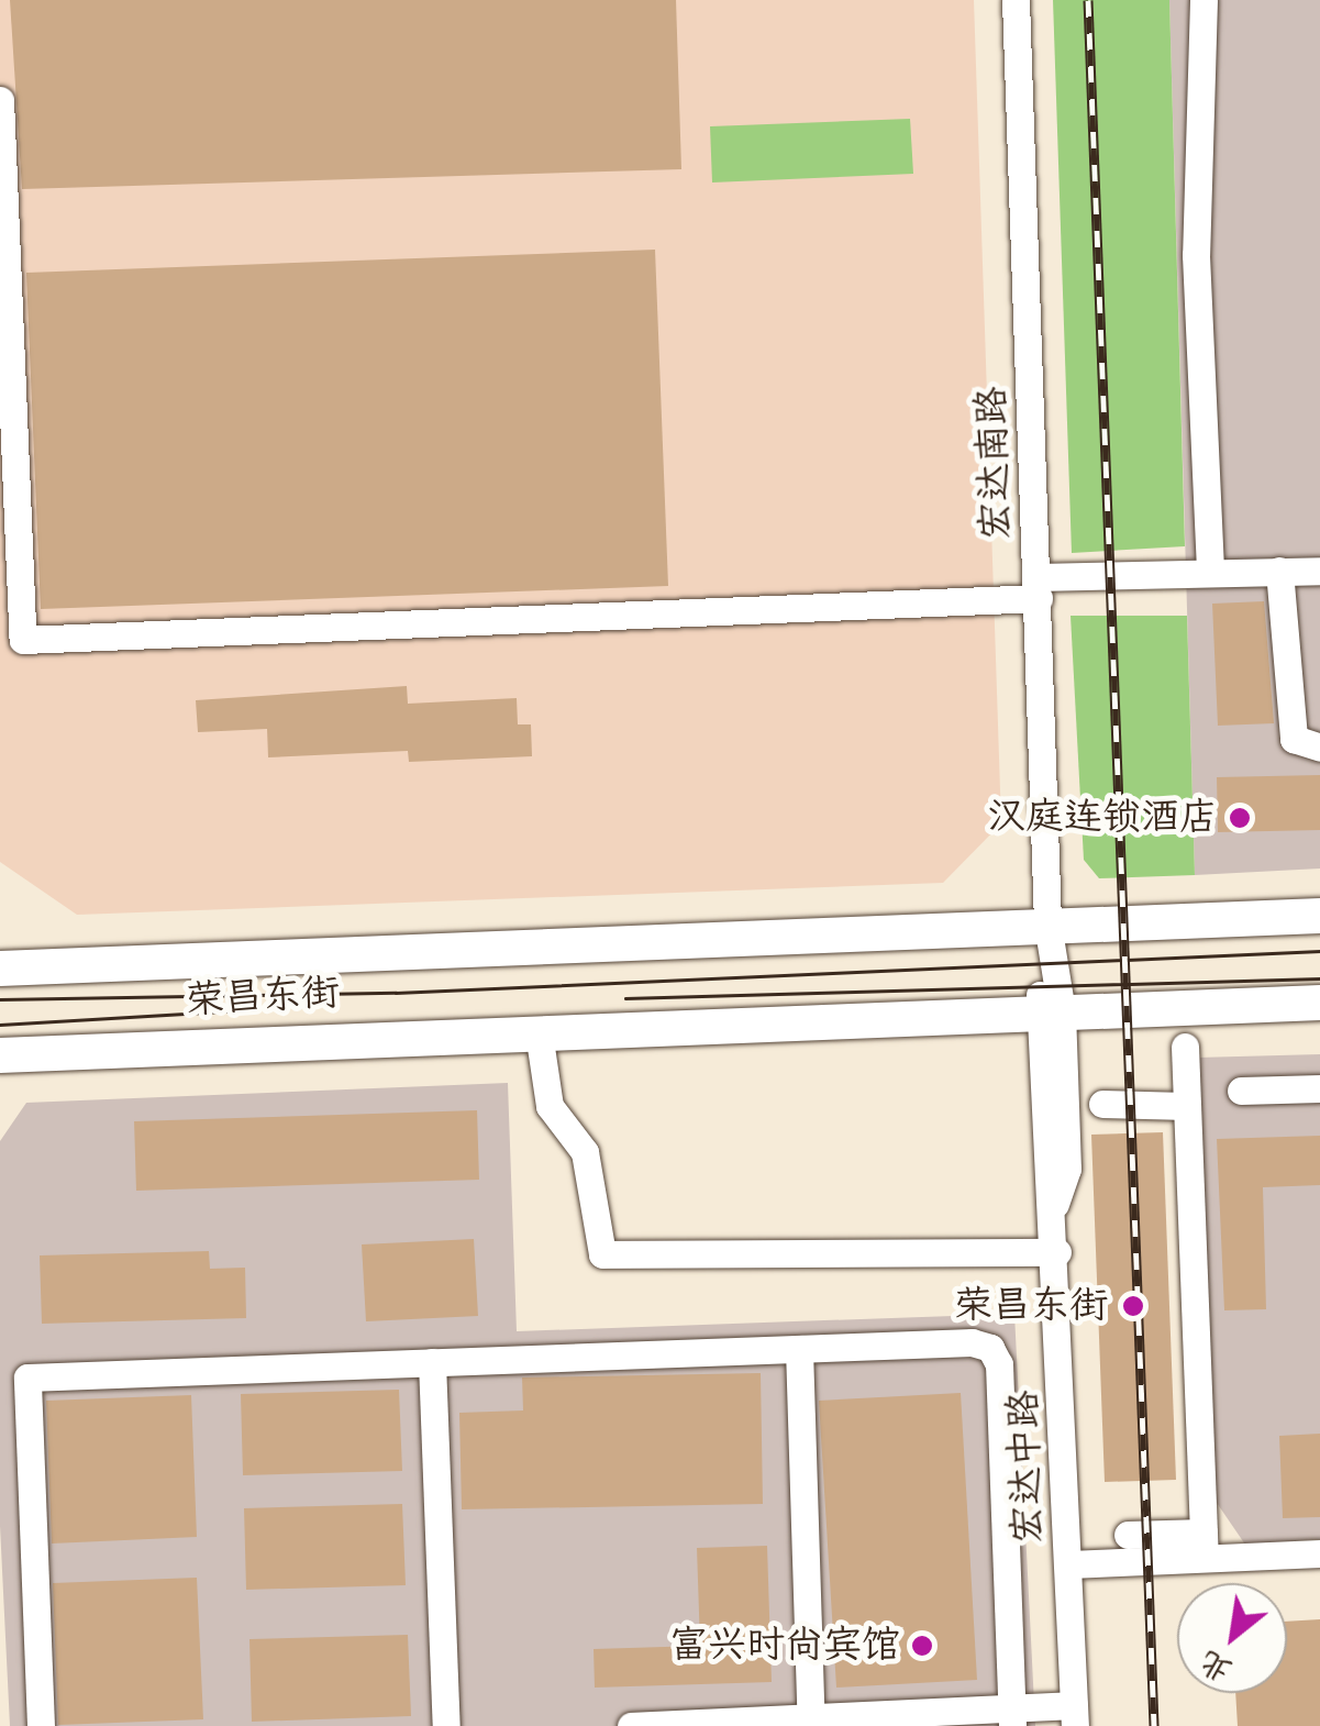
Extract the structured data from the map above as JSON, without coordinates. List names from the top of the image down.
{
  "streets": {
    "main road": ["荣昌东街"],
    "street": ["宏达南路", "宏达中路"]
  },
  "crossings": [
    ["宏达南路", "荣昌东街"],
    ["宏达南路", "宏达中路"],
    ["荣昌东街", "宏达中路"]
  ],
  "places": ["汉庭连锁酒店", "荣昌东街", "富兴时尚宾馆"],
  "north": "bottom left"
}
